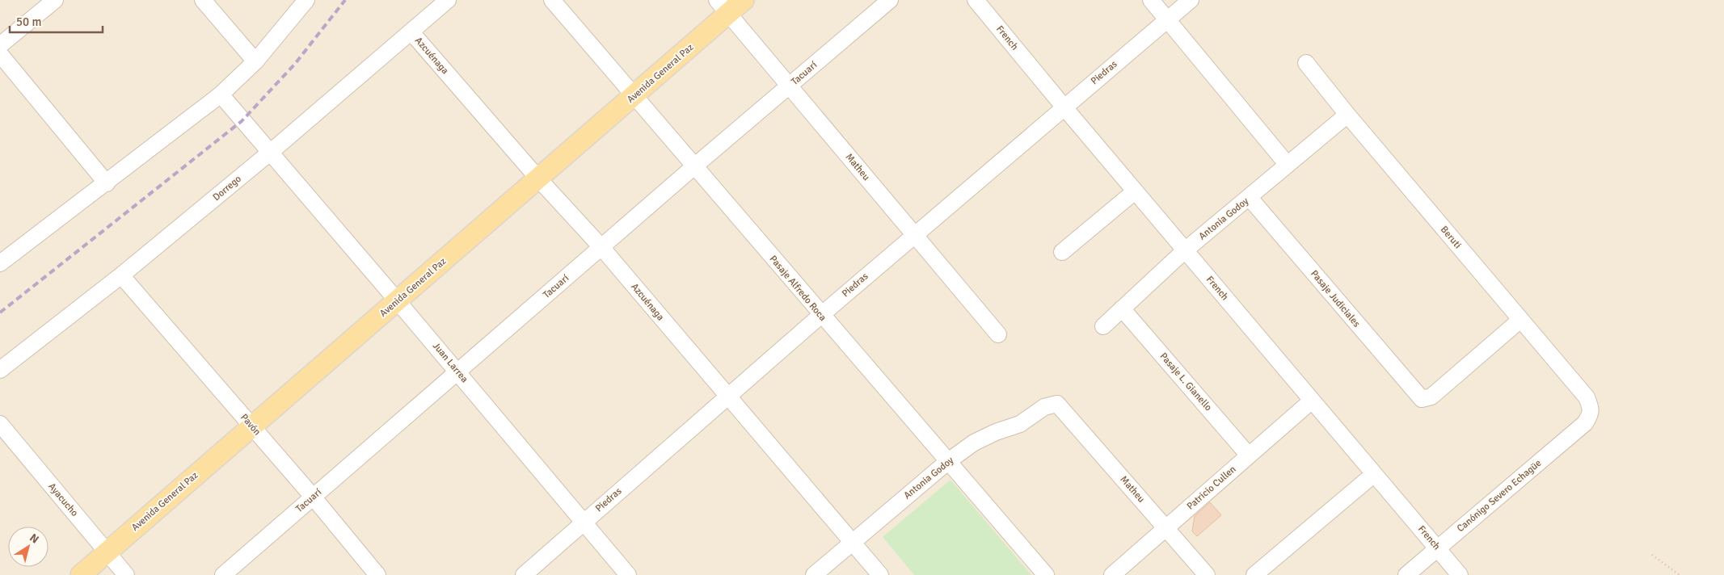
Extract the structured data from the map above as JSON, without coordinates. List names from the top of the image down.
{
  "streets": {
    "main road": ["Avenida General Paz"],
    "street": [
      "French",
      "Azcuénaga",
      "Piedras",
      "Tacuarí",
      "Matheu",
      "Dorrego",
      "Antonia Godoy",
      "Beruti",
      "Pasaje Alfredo Roca",
      "Pasaje Judiciales",
      "Juan Larrea",
      "Pasaje L. Gianello",
      "Pavón",
      "Patricio Cullen",
      "Canónigo Severo Echagüe",
      "Ayacucho"
    ]
  },
  "crossings": [
    ["French", "Piedras"],
    ["French", "Antonia Godoy"],
    ["French", "Patricio Cullen"],
    ["French", "Canónigo Severo Echagüe"],
    ["Azcuénaga", "Piedras"],
    ["Azcuénaga", "Avenida General Paz"],
    ["Azcuénaga", "Tacuarí"],
    ["Azcuénaga", "Dorrego"],
    ["Azcuénaga", "Antonia Godoy"],
    ["Piedras", "Matheu"],
    ["Piedras", "Pasaje Alfredo Roca"],
    ["Piedras", "Juan Larrea"],
    ["Avenida General Paz", "Matheu"],
    ["Avenida General Paz", "Pasaje Alfredo Roca"],
    ["Avenida General Paz", "Juan Larrea"],
    ["Avenida General Paz", "Pavón"],
    ["Avenida General Paz", "Ayacucho"],
    ["Tacuarí", "Matheu"],
    ["Tacuarí", "Pasaje Alfredo Roca"],
    ["Tacuarí", "Juan Larrea"],
    ["Tacuarí", "Pavón"],
    ["Matheu", "Antonia Godoy"],
    ["Matheu", "Patricio Cullen"],
    ["Dorrego", "Juan Larrea"],
    ["Dorrego", "Pavón"],
    ["Antonia Godoy", "Beruti"],
    ["Antonia Godoy", "Pasaje Alfredo Roca"],
    ["Antonia Godoy", "Pasaje Judiciales"],
    ["Antonia Godoy", "Pasaje L. Gianello"],
    ["Beruti", "Pasaje Judiciales"],
    ["Beruti", "Canónigo Severo Echagüe"],
    ["Pasaje L. Gianello", "Patricio Cullen"]
  ],
  "scale_bar": "50 m",
  "north": "top right"
}
